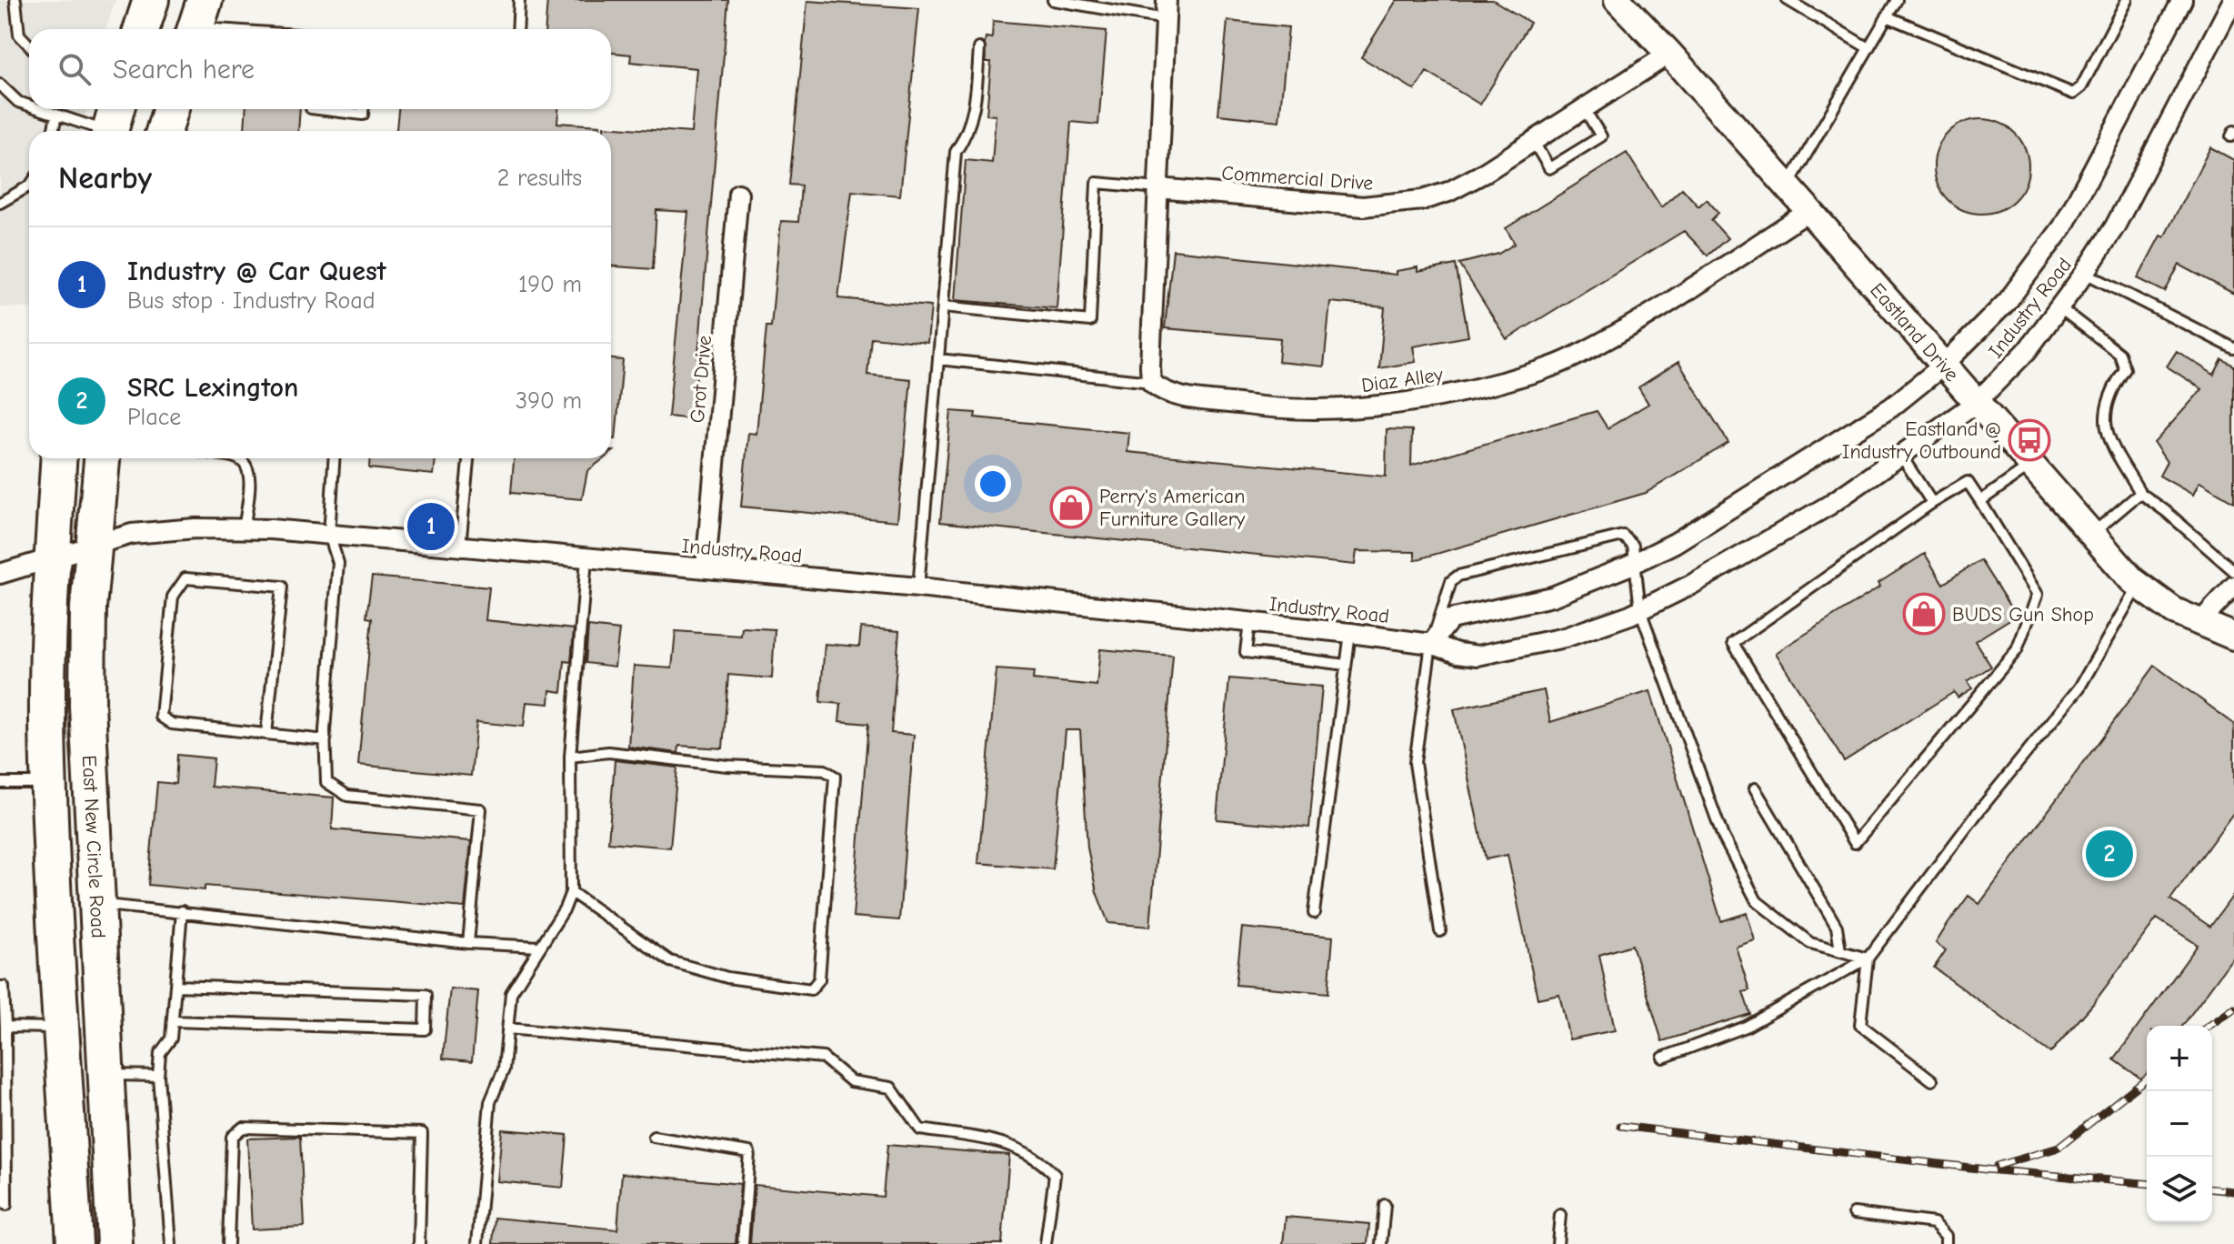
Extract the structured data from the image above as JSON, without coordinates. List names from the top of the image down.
{
  "streets": {
    "highway": ["East New Circle Road"],
    "street": [
      "Commercial Drive",
      "Industry Road",
      "Eastland Drive",
      "Grot Drive",
      "Diaz Alley"
    ]
  },
  "crossings": [
    ["Commercial Drive", "Eastland Drive"],
    ["Industry Road", "Eastland Drive"],
    ["Industry Road", "Grot Drive"],
    ["Industry Road", "East New Circle Road"],
    ["Eastland Drive", "Diaz Alley"]
  ],
  "places": {
    "bus stop": ["Eastland @ Industry Outbound"],
    "shop": ["Perry's American Furniture Gallery", "BUDS Gun Shop"]
  },
  "page": {
    "search": "Search here",
    "heading": ["Nearby", "2 results"],
    "list": [
      {
        "mark": "1",
        "name": "Industry @ Car Quest",
        "note": "Bus stop · Industry Road",
        "value": "190 m"
      },
      {
        "mark": "2",
        "name": "SRC Lexington",
        "note": "Place",
        "value": "390 m"
      }
    ],
    "pins": ["1", "2"],
    "map_buttons": ["+", "−"]
  }
}
